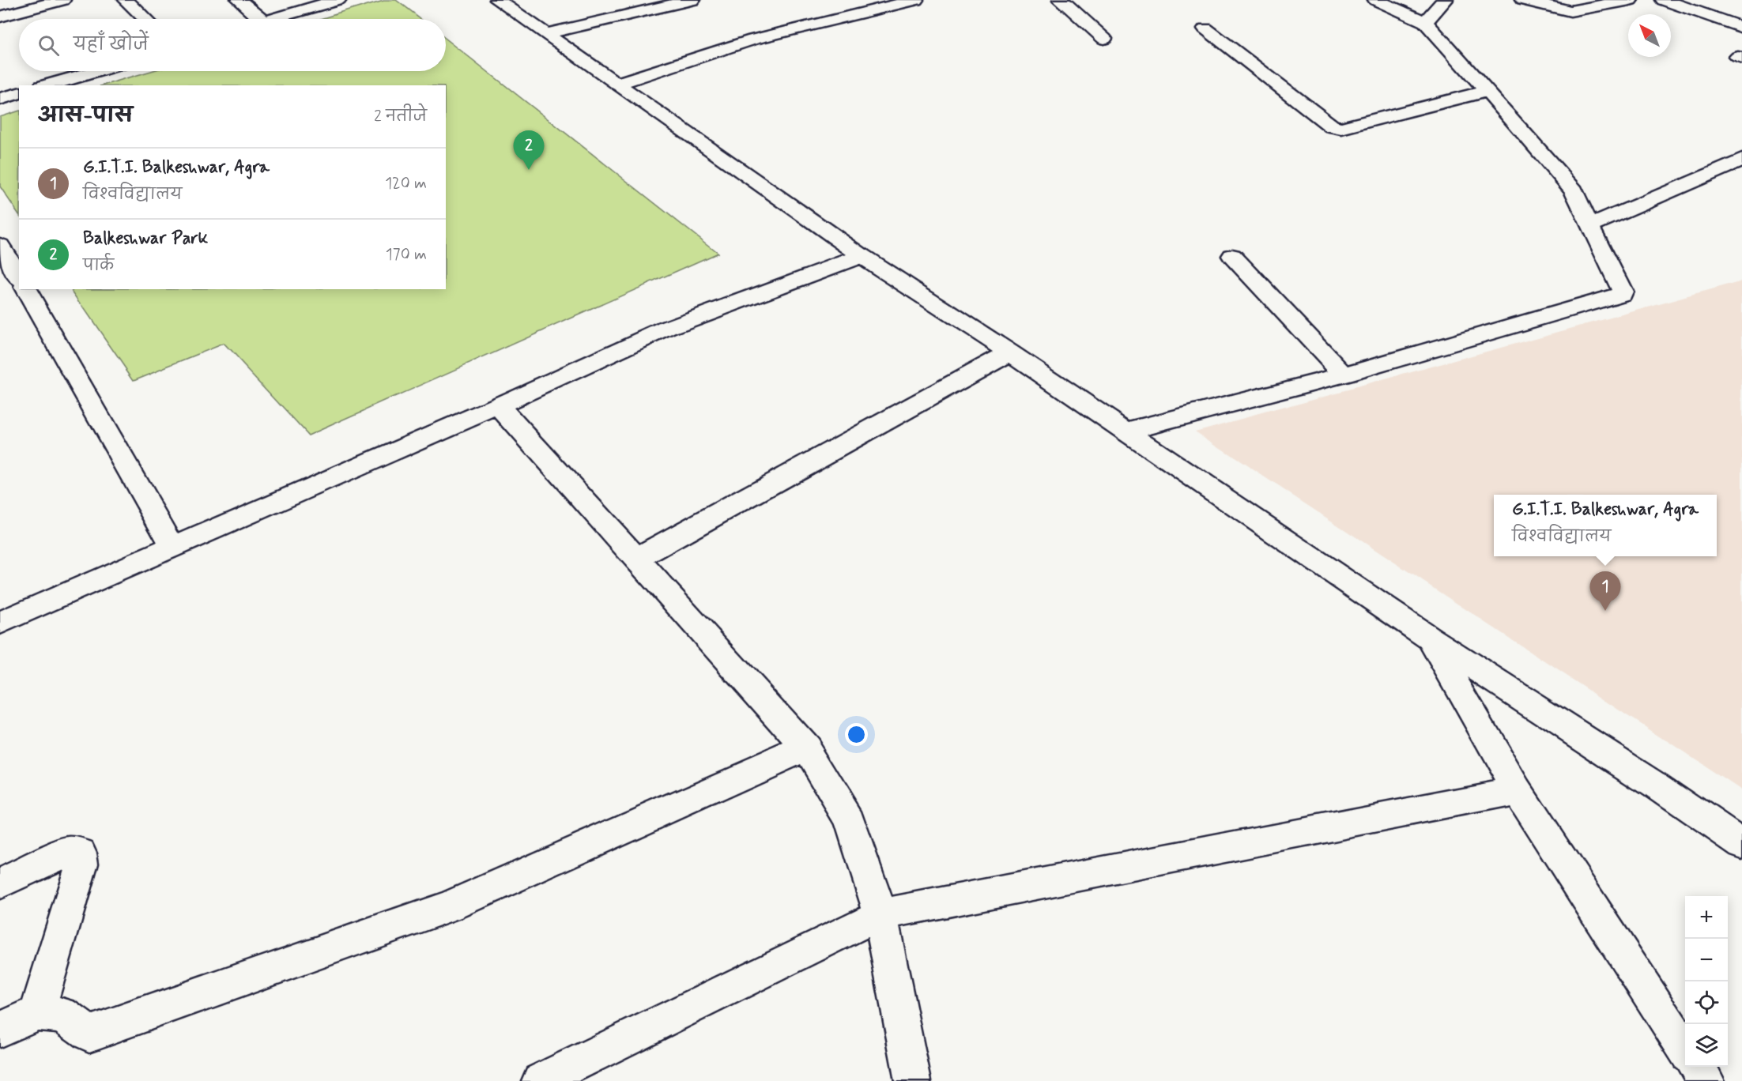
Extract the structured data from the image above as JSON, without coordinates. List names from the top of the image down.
{
  "north": "top left",
  "page": {
    "search": "यहाँ खोजें",
    "heading": ["आस-पास", "2 नतीजे"],
    "pins": ["2", "1"],
    "list": [
      {
        "mark": "1",
        "name": "G.I.T.I. Balkeshwar, Agra",
        "note": "विश्वविद्यालय",
        "value": "120 m"
      },
      {
        "mark": "2",
        "name": "Balkeshwar Park",
        "note": "पार्क",
        "value": "170 m"
      }
    ],
    "popup": ["G.I.T.I. Balkeshwar, Agra", "विश्वविद्यालय"],
    "map_buttons": ["+", "−"]
  }
}
